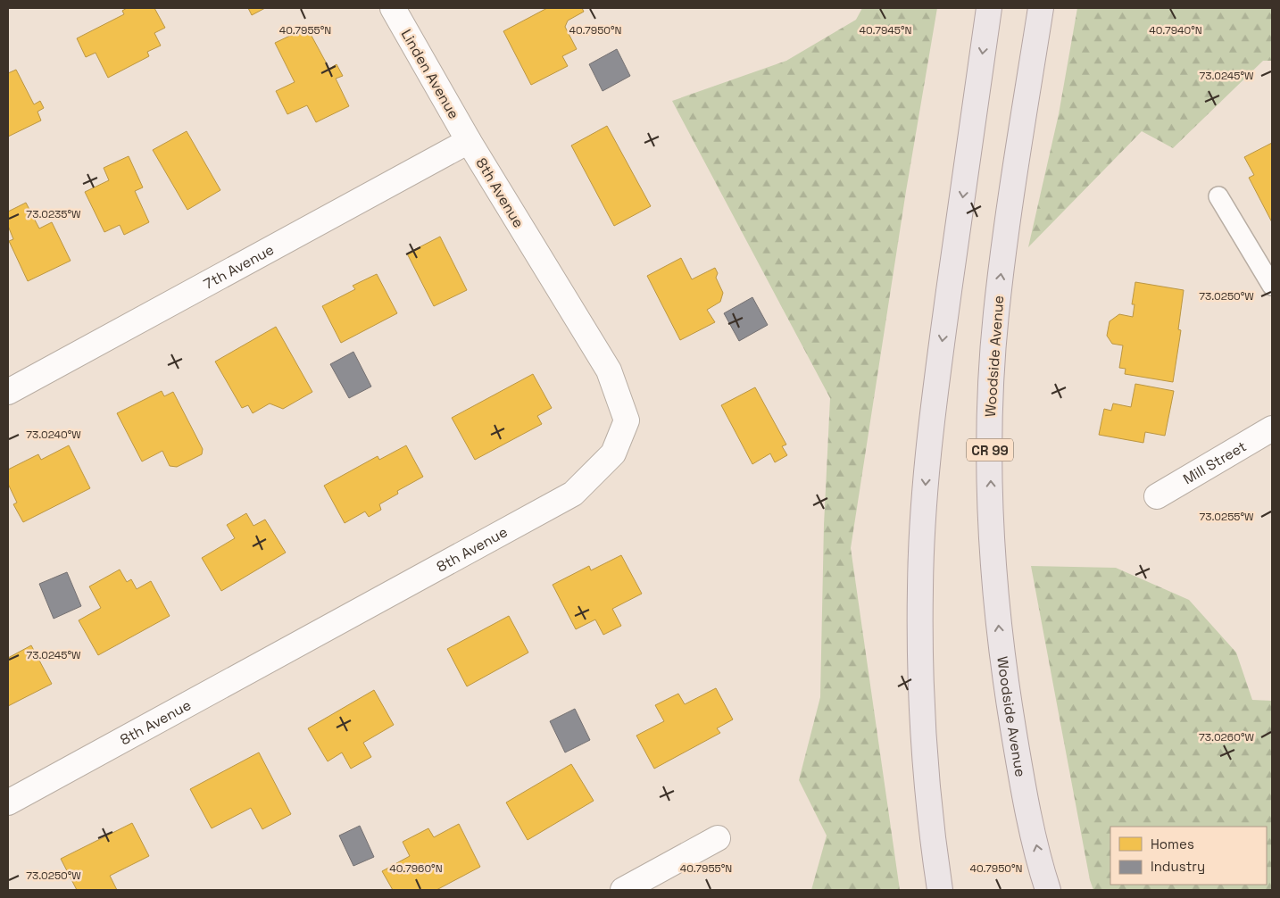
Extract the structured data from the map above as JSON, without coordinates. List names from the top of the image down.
{
  "streets": {
    "main road": ["Woodside Avenue", "CR 99"],
    "street": [
      "Linden Avenue",
      "8th Avenue",
      "7th Avenue",
      "Mill Street"
    ]
  },
  "crossings": [
    ["Linden Avenue", "8th Avenue"],
    ["Linden Avenue", "7th Avenue"],
    ["8th Avenue", "7th Avenue"]
  ],
  "legend": ["Homes", "Industry"],
  "coordinates": [
    "40.7955°N",
    "40.7950°N",
    "40.7945°N",
    "40.7940°N",
    "73.0245°W",
    "73.0235°W",
    "73.0250°W",
    "73.0240°W",
    "73.0255°W",
    "73.0260°W",
    "40.7960°N"
  ]
}
